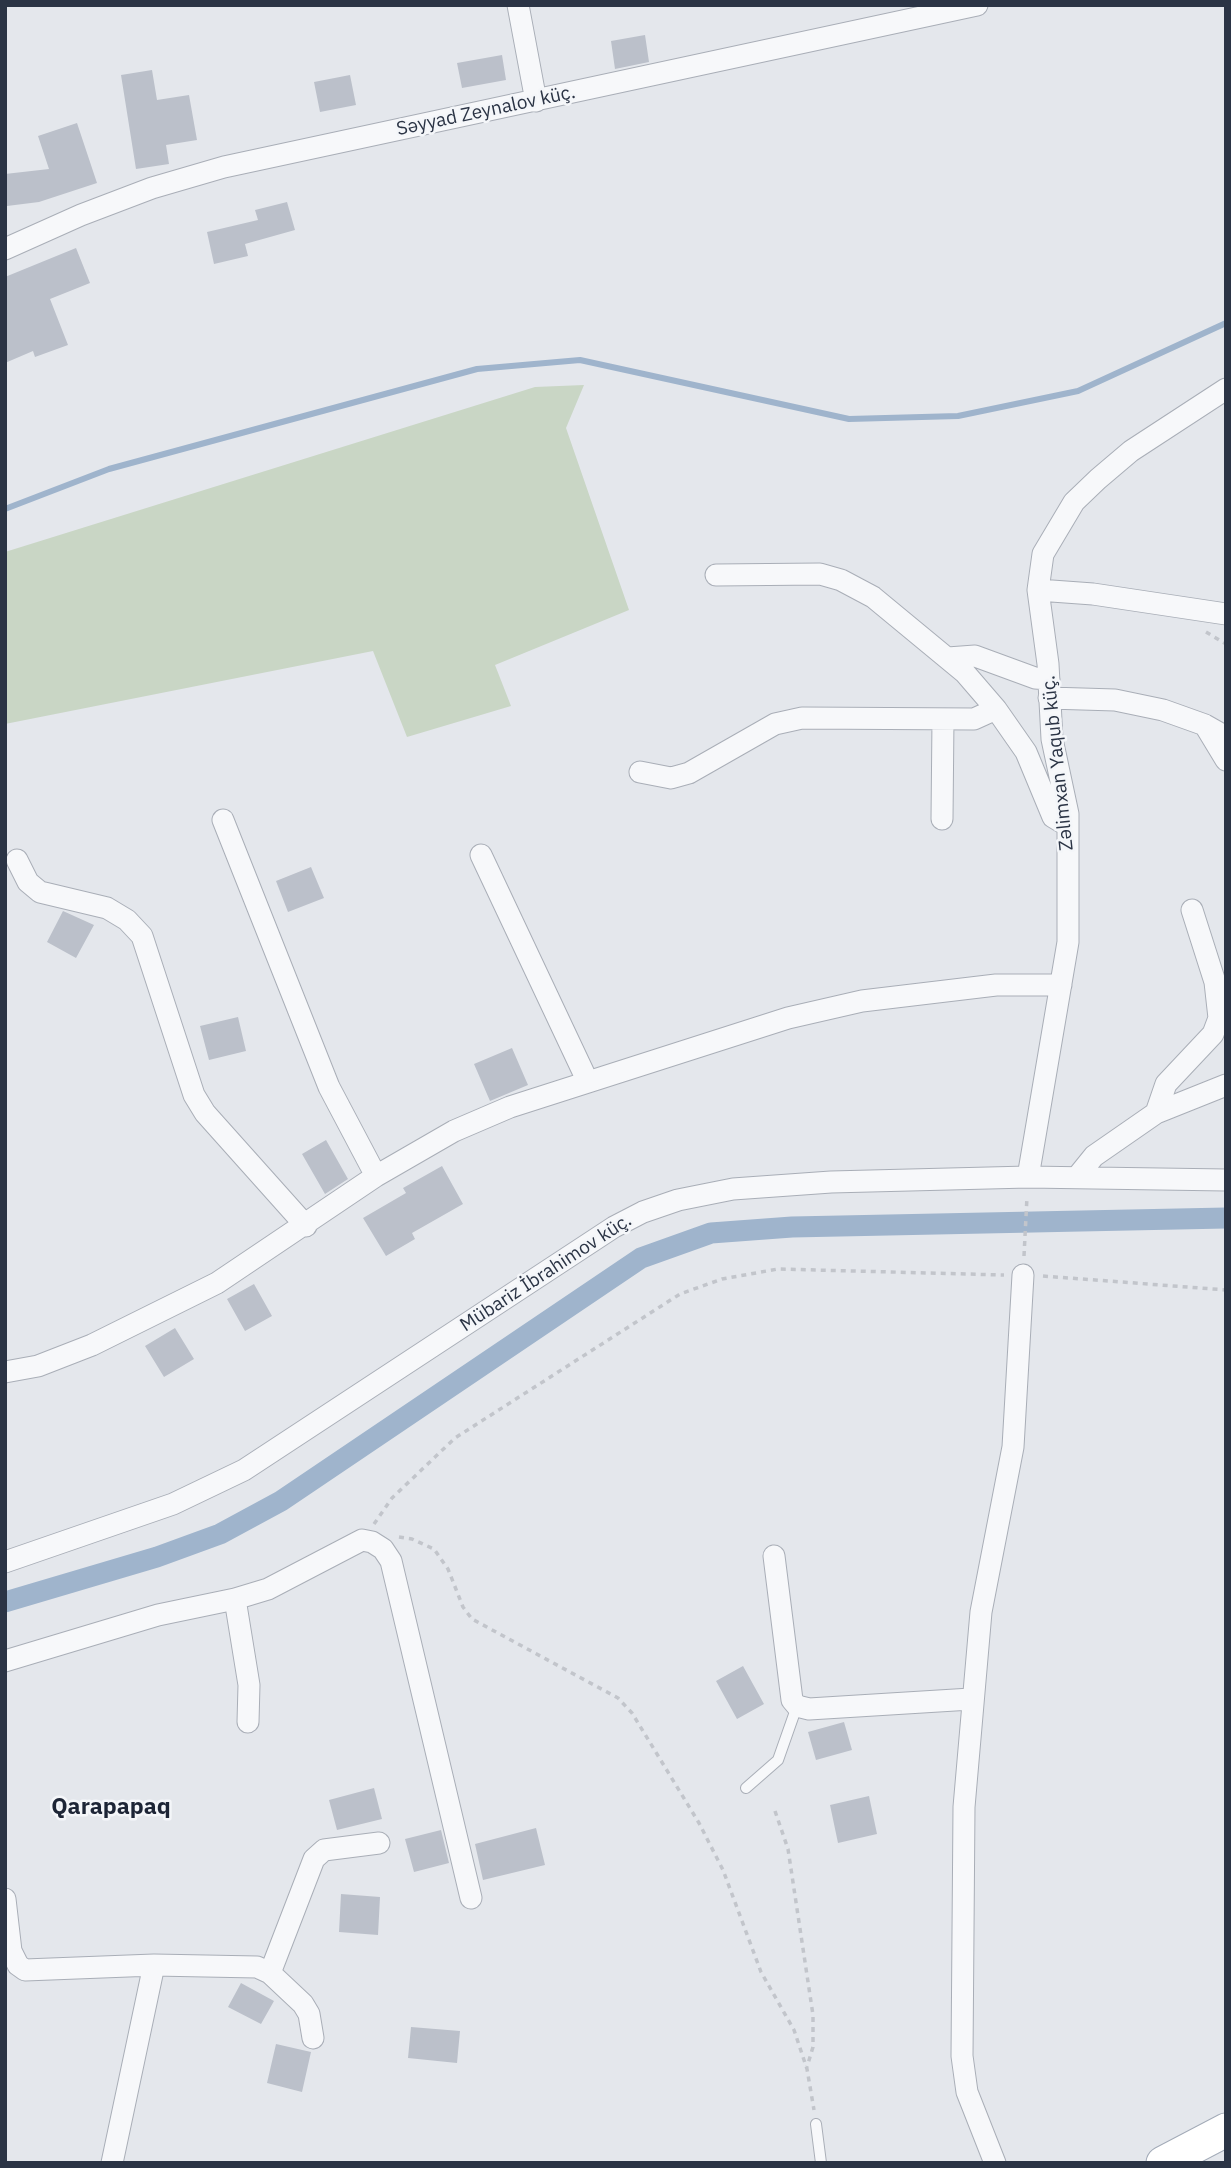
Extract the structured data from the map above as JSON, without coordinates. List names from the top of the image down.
{
  "streets": {
    "street": ["Səyyad Zeynalov küç.", "Zəlimxan Yaqub küç.", "Mübariz İbrahimov küç."]
  },
  "crossings": [
    ["Zəlimxan Yaqub küç.", "Mübariz İbrahimov küç."]
  ],
  "districts": ["Qarapapaq"]
}
